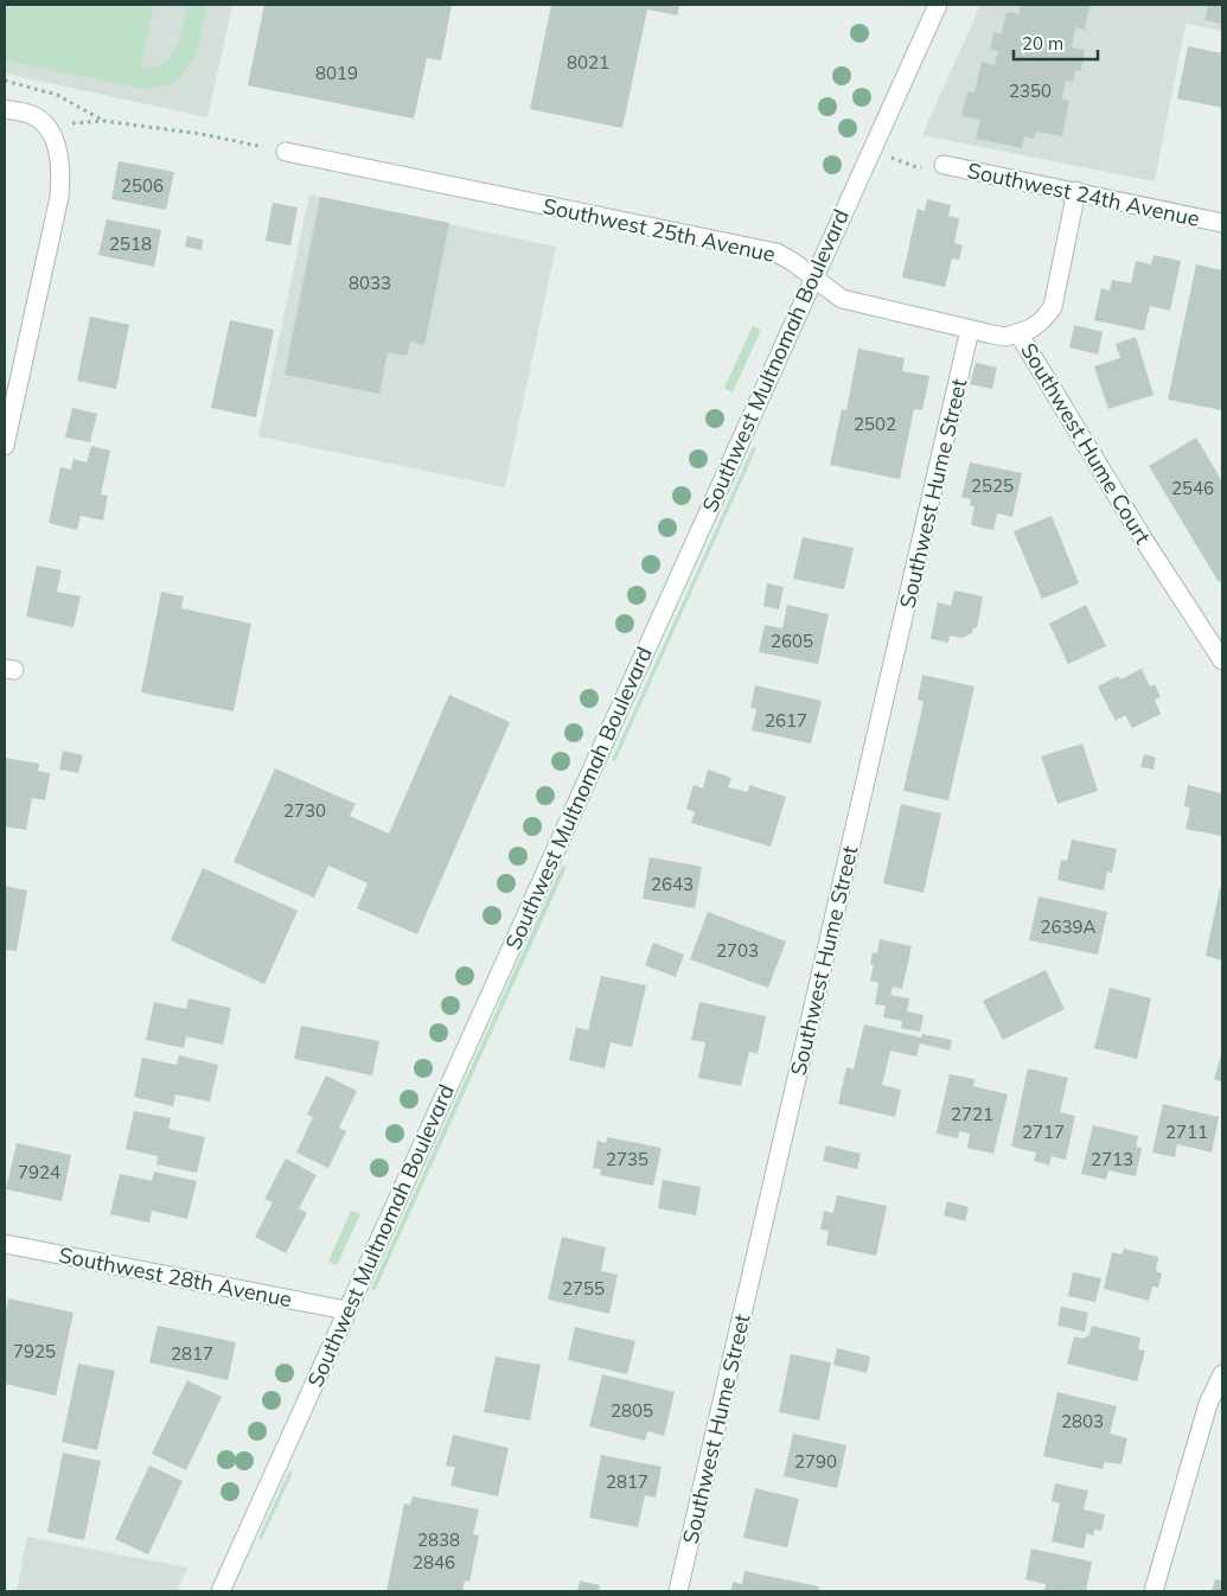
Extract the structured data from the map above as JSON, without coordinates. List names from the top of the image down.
{
  "streets": {
    "street": [
      "Southwest 24th Avenue",
      "Southwest 25th Avenue",
      "Southwest Multnomah Boulevard",
      "Southwest Hume Court",
      "Southwest Hume Street",
      "Southwest 28th Avenue"
    ]
  },
  "crossings": [
    ["Southwest 24th Avenue", "Southwest Hume Court"],
    ["Southwest 25th Avenue", "Southwest Multnomah Boulevard"],
    ["Southwest 25th Avenue", "Southwest Hume Court"],
    ["Southwest 25th Avenue", "Southwest Hume Street"],
    ["Southwest Multnomah Boulevard", "Southwest 28th Avenue"]
  ],
  "house_numbers": [
    "8021",
    "8019",
    "2350",
    "2506",
    "2518",
    "8033",
    "2502",
    "2525",
    "2546",
    "2605",
    "2617",
    "2730",
    "2643",
    "2639A",
    "2703",
    "2721",
    "2717",
    "2711",
    "2735",
    "2713",
    "7924",
    "2755",
    "7925",
    "2817",
    "2805",
    "2803",
    "2790",
    "2817",
    "2838",
    "2846"
  ],
  "scale_bar": "20 m"
}
